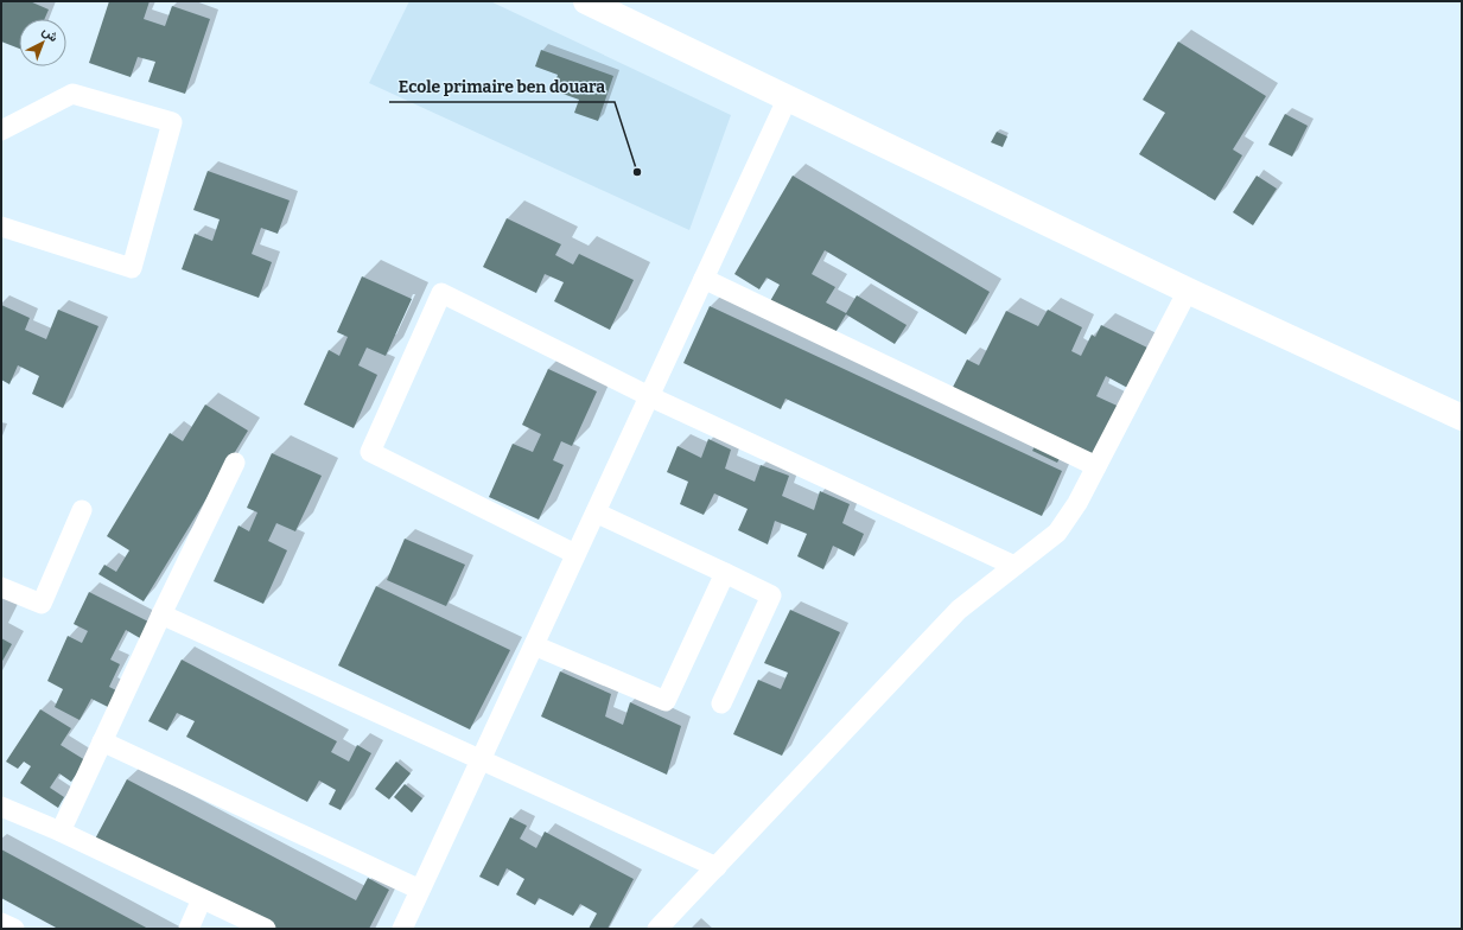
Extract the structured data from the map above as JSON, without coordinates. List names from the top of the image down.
{
  "places": ["Ecole primaire ben douara"],
  "north": "top right"
}
